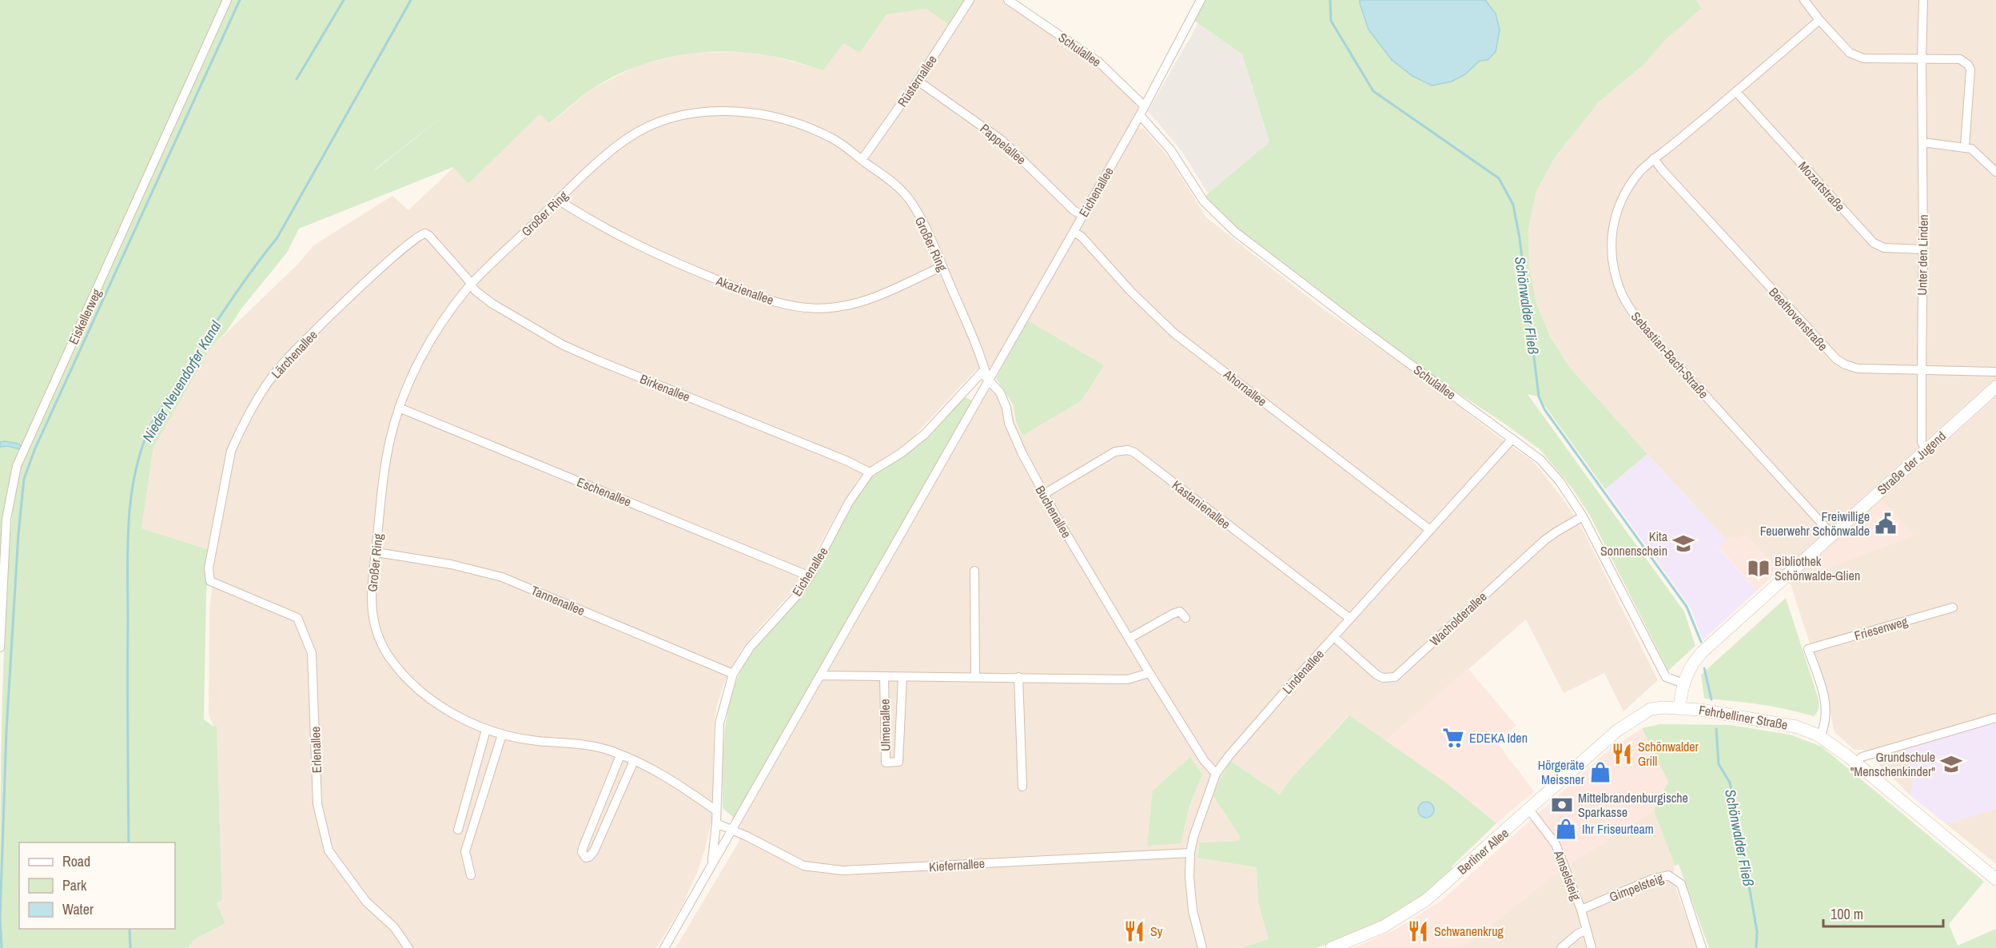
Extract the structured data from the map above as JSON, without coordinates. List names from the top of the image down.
{
  "streets": {
    "main road": ["Straße der Jugend", "Fehrbelliner Straße", "Berliner Allee"],
    "street": [
      "Schulallee",
      "Rüsternallee",
      "Pappelallee",
      "Mozartstraße",
      "Eichenallee",
      "Großer Ring",
      "Unter den Linden",
      "Akazienallee",
      "Eiskellerweg",
      "Beethovenstraße",
      "Lärchenallee",
      "Sebastian-Bach-Straße",
      "Birkenallee",
      "Ahornallee",
      "Eschenallee",
      "Kastanienallee",
      "Buchenallee",
      "Tannenallee",
      "Wacholderallee",
      "Friesenweg",
      "Lindenallee",
      "Ulmenallee",
      "Erlenallee",
      "Kiefernallee",
      "Amselsteig",
      "Gimpelsteig"
    ]
  },
  "crossings": [
    ["Schulallee", "Eichenallee"],
    ["Schulallee", "Straße der Jugend"],
    ["Schulallee", "Wacholderallee"],
    ["Schulallee", "Lindenallee"],
    ["Rüsternallee", "Pappelallee"],
    ["Rüsternallee", "Großer Ring"],
    ["Pappelallee", "Eichenallee"],
    ["Mozartstraße", "Unter den Linden"],
    ["Mozartstraße", "Sebastian-Bach-Straße"],
    ["Eichenallee", "Großer Ring"],
    ["Eichenallee", "Birkenallee"],
    ["Eichenallee", "Ahornallee"],
    ["Eichenallee", "Eschenallee"],
    ["Eichenallee", "Buchenallee"],
    ["Eichenallee", "Tannenallee"],
    ["Eichenallee", "Kiefernallee"],
    ["Großer Ring", "Akazienallee"],
    ["Großer Ring", "Lärchenallee"],
    ["Großer Ring", "Birkenallee"],
    ["Großer Ring", "Eschenallee"],
    ["Großer Ring", "Buchenallee"],
    ["Großer Ring", "Tannenallee"],
    ["Unter den Linden", "Beethovenstraße"],
    ["Unter den Linden", "Straße der Jugend"],
    ["Beethovenstraße", "Sebastian-Bach-Straße"],
    ["Lärchenallee", "Birkenallee"],
    ["Lärchenallee", "Erlenallee"],
    ["Sebastian-Bach-Straße", "Straße der Jugend"],
    ["Ahornallee", "Lindenallee"],
    ["Straße der Jugend", "Fehrbelliner Straße"],
    ["Kastanienallee", "Buchenallee"],
    ["Kastanienallee", "Lindenallee"],
    ["Buchenallee", "Lindenallee"],
    ["Wacholderallee", "Lindenallee"],
    ["Friesenweg", "Fehrbelliner Straße"],
    ["Lindenallee", "Kiefernallee"],
    ["Fehrbelliner Straße", "Berliner Allee"],
    ["Berliner Allee", "Amselsteig"],
    ["Amselsteig", "Gimpelsteig"]
  ],
  "water": ["Schönwalder Fließ", "Nieder Neuendorfer Kanal"],
  "places": {
    "public building": ["Freiwillige Feuerwehr Schönwalde"],
    "school or university": ["Kita Sonnenschein", "Grundschule \"Menschenkinder\""],
    "library": ["Bibliothek Schönwalde-Glien"],
    "supermarket": ["EDEKA Iden"],
    "restaurant": ["Schönwalder Grill", "Sy", "Schwanenkrug"],
    "shop": ["Hörgeräte Meissner", "Ihr Friseurteam"],
    "bank": ["Mittelbrandenburgische Sparkasse"]
  },
  "legend": ["Road", "Park", "Water"],
  "scale_bar": "100 m"
}
